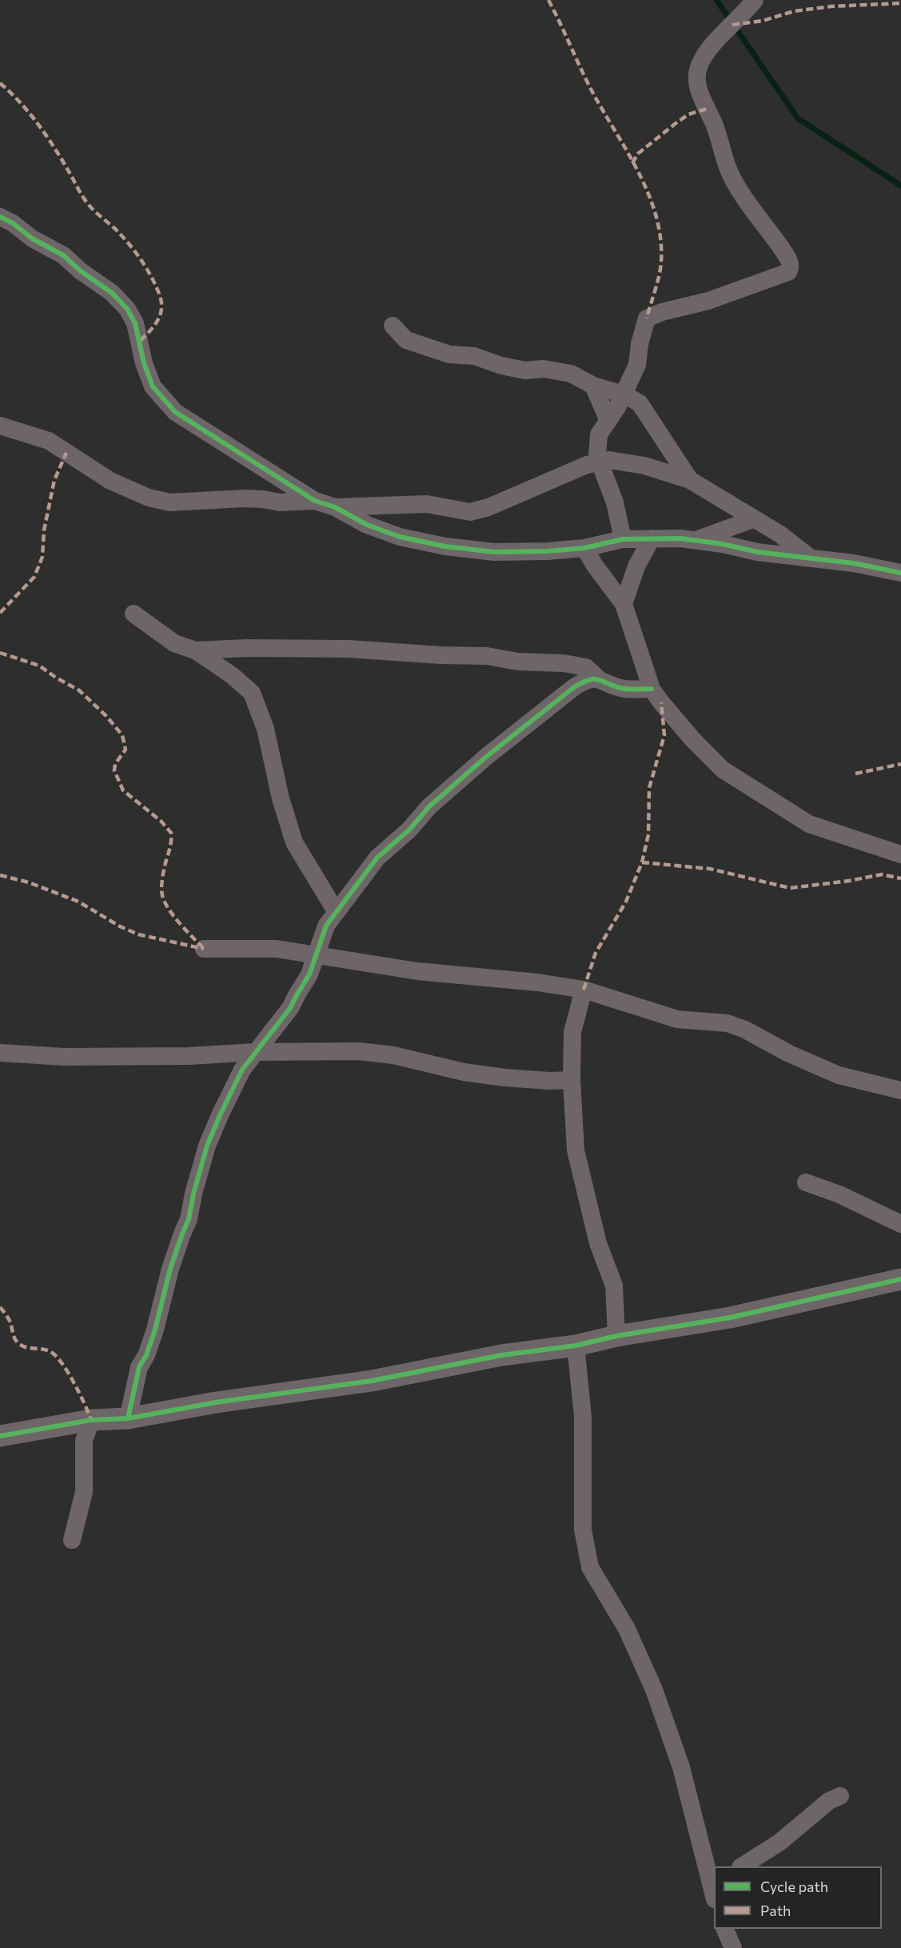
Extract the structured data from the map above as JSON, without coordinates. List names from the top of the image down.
{
  "legend": ["Cycle path", "Path"]
}
